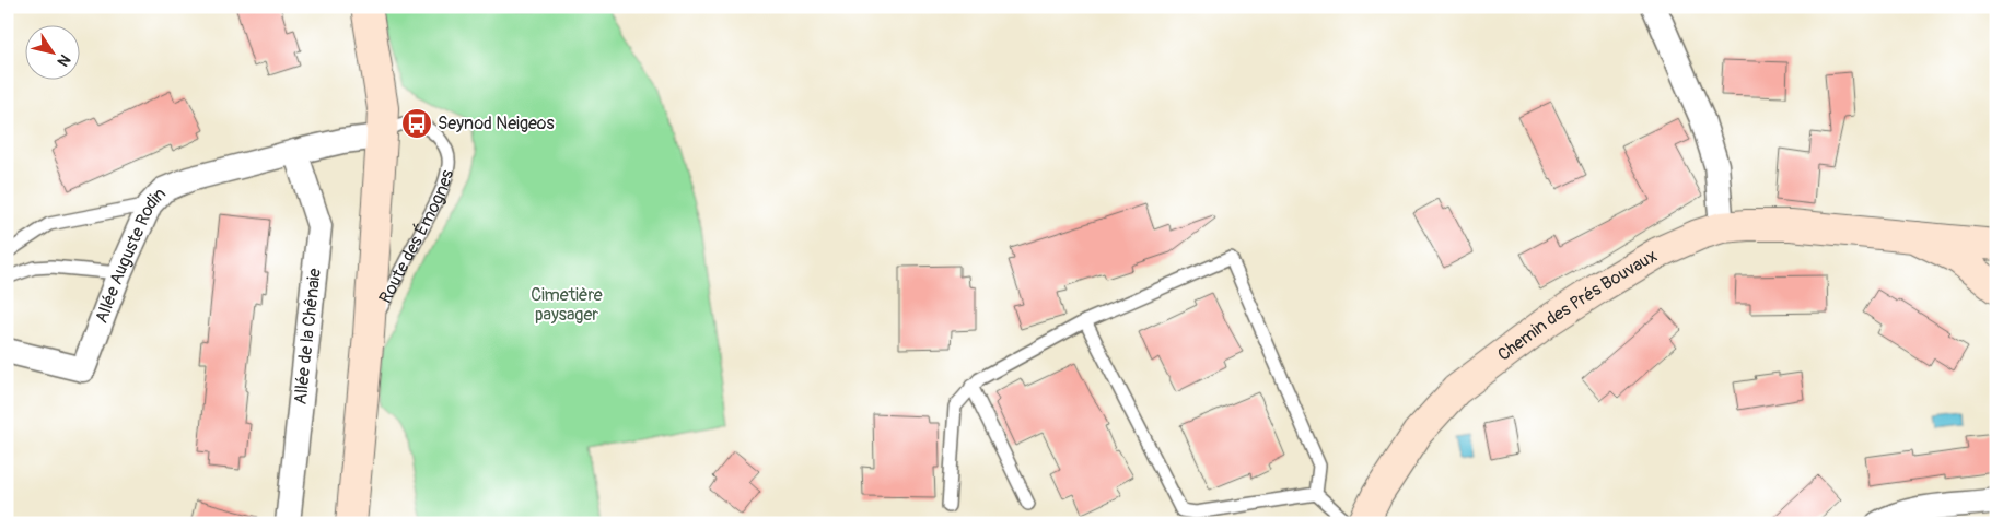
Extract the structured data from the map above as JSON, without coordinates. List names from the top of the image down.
{
  "streets": {
    "street": [
      "Route des Émognes",
      "Allée Auguste Rodin",
      "Chemin des Prés Bouvaux",
      "Allée de la Chênaie"
    ]
  },
  "crossings": [
    ["Route des Émognes", "Allée Auguste Rodin"],
    ["Allée Auguste Rodin", "Allée de la Chênaie"]
  ],
  "parks": ["Cimetière paysager"],
  "places": {
    "bus stop": ["Seynod Neigeos"]
  },
  "north": "bottom right"
}
